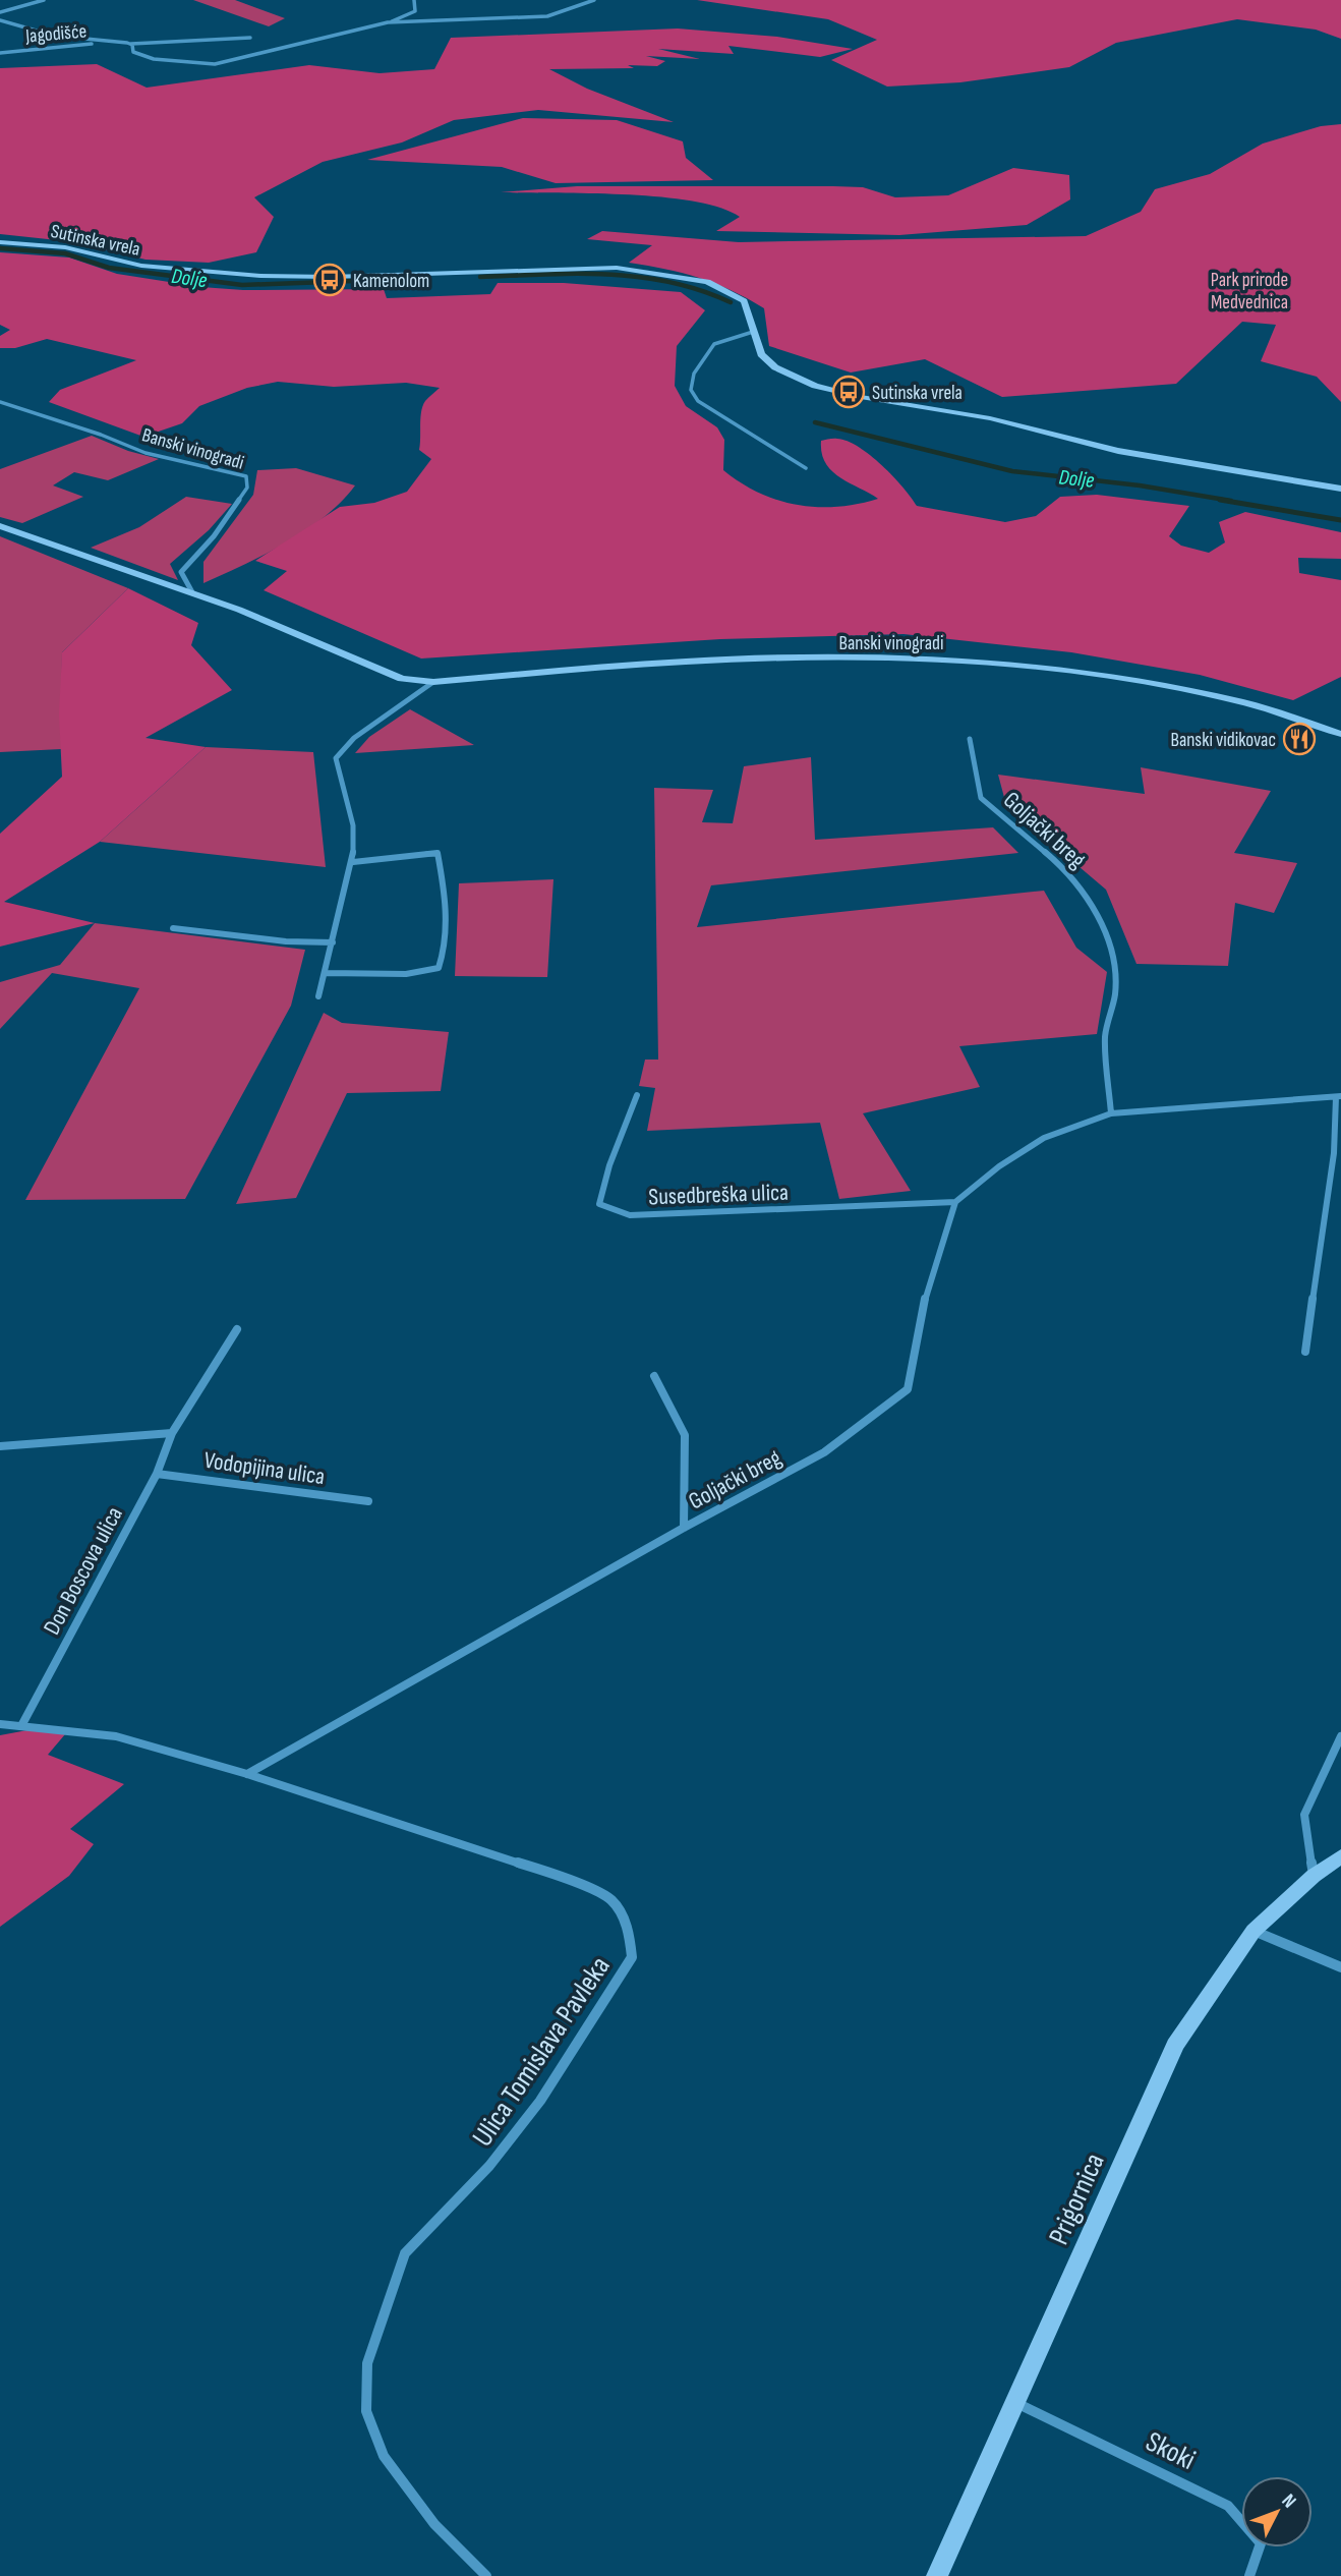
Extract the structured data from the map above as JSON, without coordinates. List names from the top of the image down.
{
  "streets": {
    "street": [
      "Jagodišće",
      "Sutinska vrela",
      "Banski vinogradi",
      "Goljački breg",
      "Susedbreška ulica",
      "Vodopijina ulica",
      "Don Boscova ulica",
      "Ulica Tomislava Pavleka",
      "Prigornica",
      "Skoki"
    ]
  },
  "crossings": [
    ["Goljački breg", "Susedbreška ulica"],
    ["Goljački breg", "Ulica Tomislava Pavleka"],
    ["Vodopijina ulica", "Don Boscova ulica"],
    ["Don Boscova ulica", "Ulica Tomislava Pavleka"],
    ["Prigornica", "Skoki"]
  ],
  "water": ["Dolje"],
  "parks": ["Park prirode Medvednica"],
  "places": {
    "bus stop": ["Kamenolom", "Sutinska vrela"],
    "restaurant": ["Banski vidikovac"]
  },
  "north": "top right"
}
